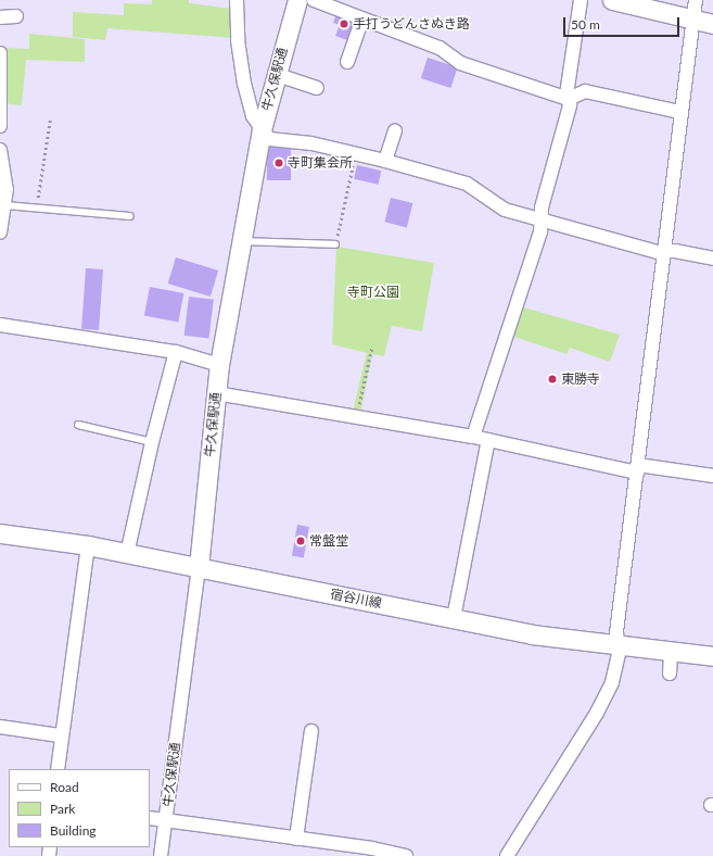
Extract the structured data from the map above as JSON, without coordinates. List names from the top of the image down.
{
  "streets": {
    "main road": ["牛久保駅通", "宿谷川線"]
  },
  "crossings": [
    ["牛久保駅通", "宿谷川線"]
  ],
  "parks": ["寺町公園"],
  "places": [
    "手打うどんさぬき路",
    "寺町集会所",
    "東勝寺",
    "常盤堂"
  ],
  "legend": ["Road", "Park", "Building"],
  "scale_bar": "50 m"
}
